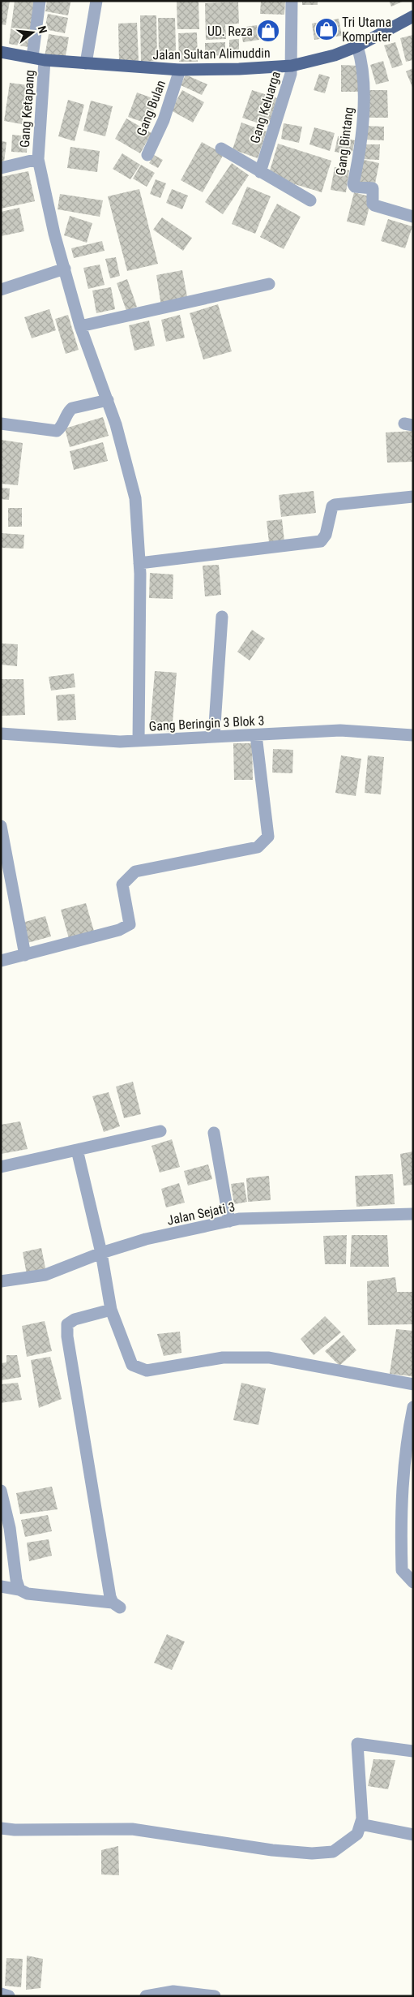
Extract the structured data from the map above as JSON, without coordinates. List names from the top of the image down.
{
  "streets": {
    "main road": ["Jalan Sultan Alimuddin"],
    "street": [
      "Gang Keluarga",
      "Gang Bulan",
      "Gang Ketapang",
      "Gang Bintang",
      "Gang Beringin 3 Blok 3",
      "Jalan Sejati 3"
    ]
  },
  "crossings": [
    ["Jalan Sultan Alimuddin", "Gang Keluarga"],
    ["Jalan Sultan Alimuddin", "Gang Bulan"],
    ["Jalan Sultan Alimuddin", "Gang Ketapang"],
    ["Jalan Sultan Alimuddin", "Gang Bintang"],
    ["Gang Ketapang", "Gang Beringin 3 Blok 3"]
  ],
  "places": {
    "shop": ["Tri Utama Komputer", "UD. Reza"]
  },
  "north": "right"
}
